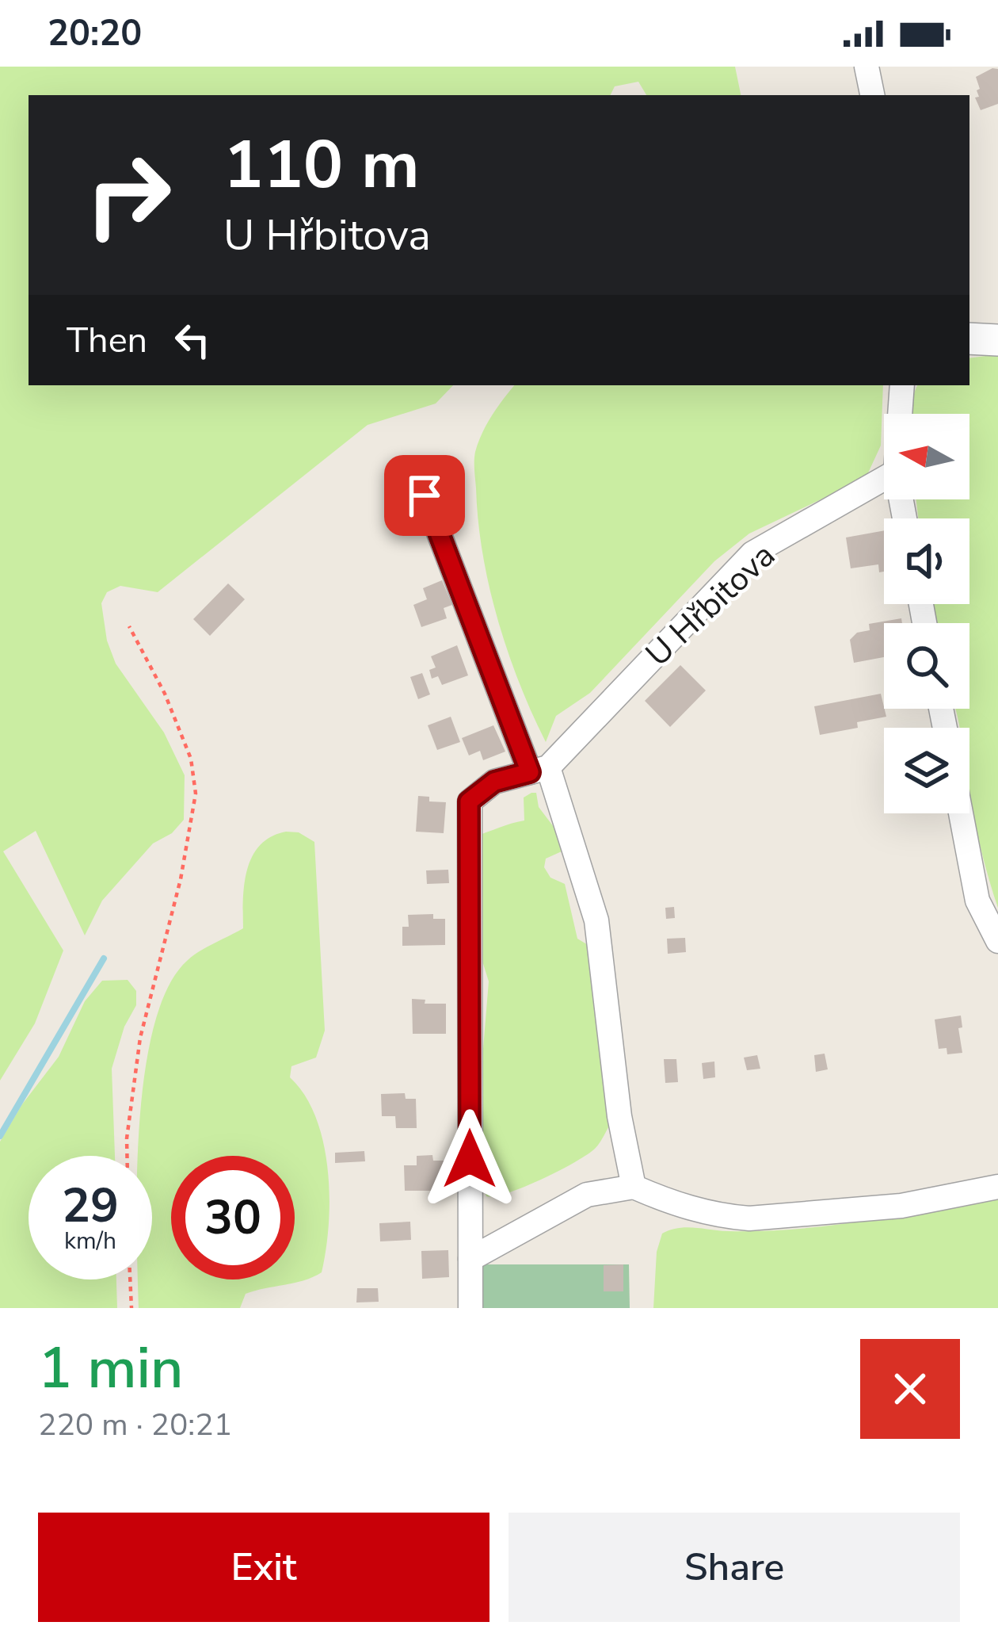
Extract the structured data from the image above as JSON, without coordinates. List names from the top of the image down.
{
  "streets": {
    "street": ["U Hřbitova"]
  },
  "north": "left",
  "page": {
    "status": "20:20",
    "turn": ["110 m", "U Hřbitova"],
    "then": "Then",
    "speed": "29 km/h",
    "limit": "30",
    "heading": ["1 min", "220 m · 20:21"],
    "buttons": ["Exit", "Share"]
  }
}
